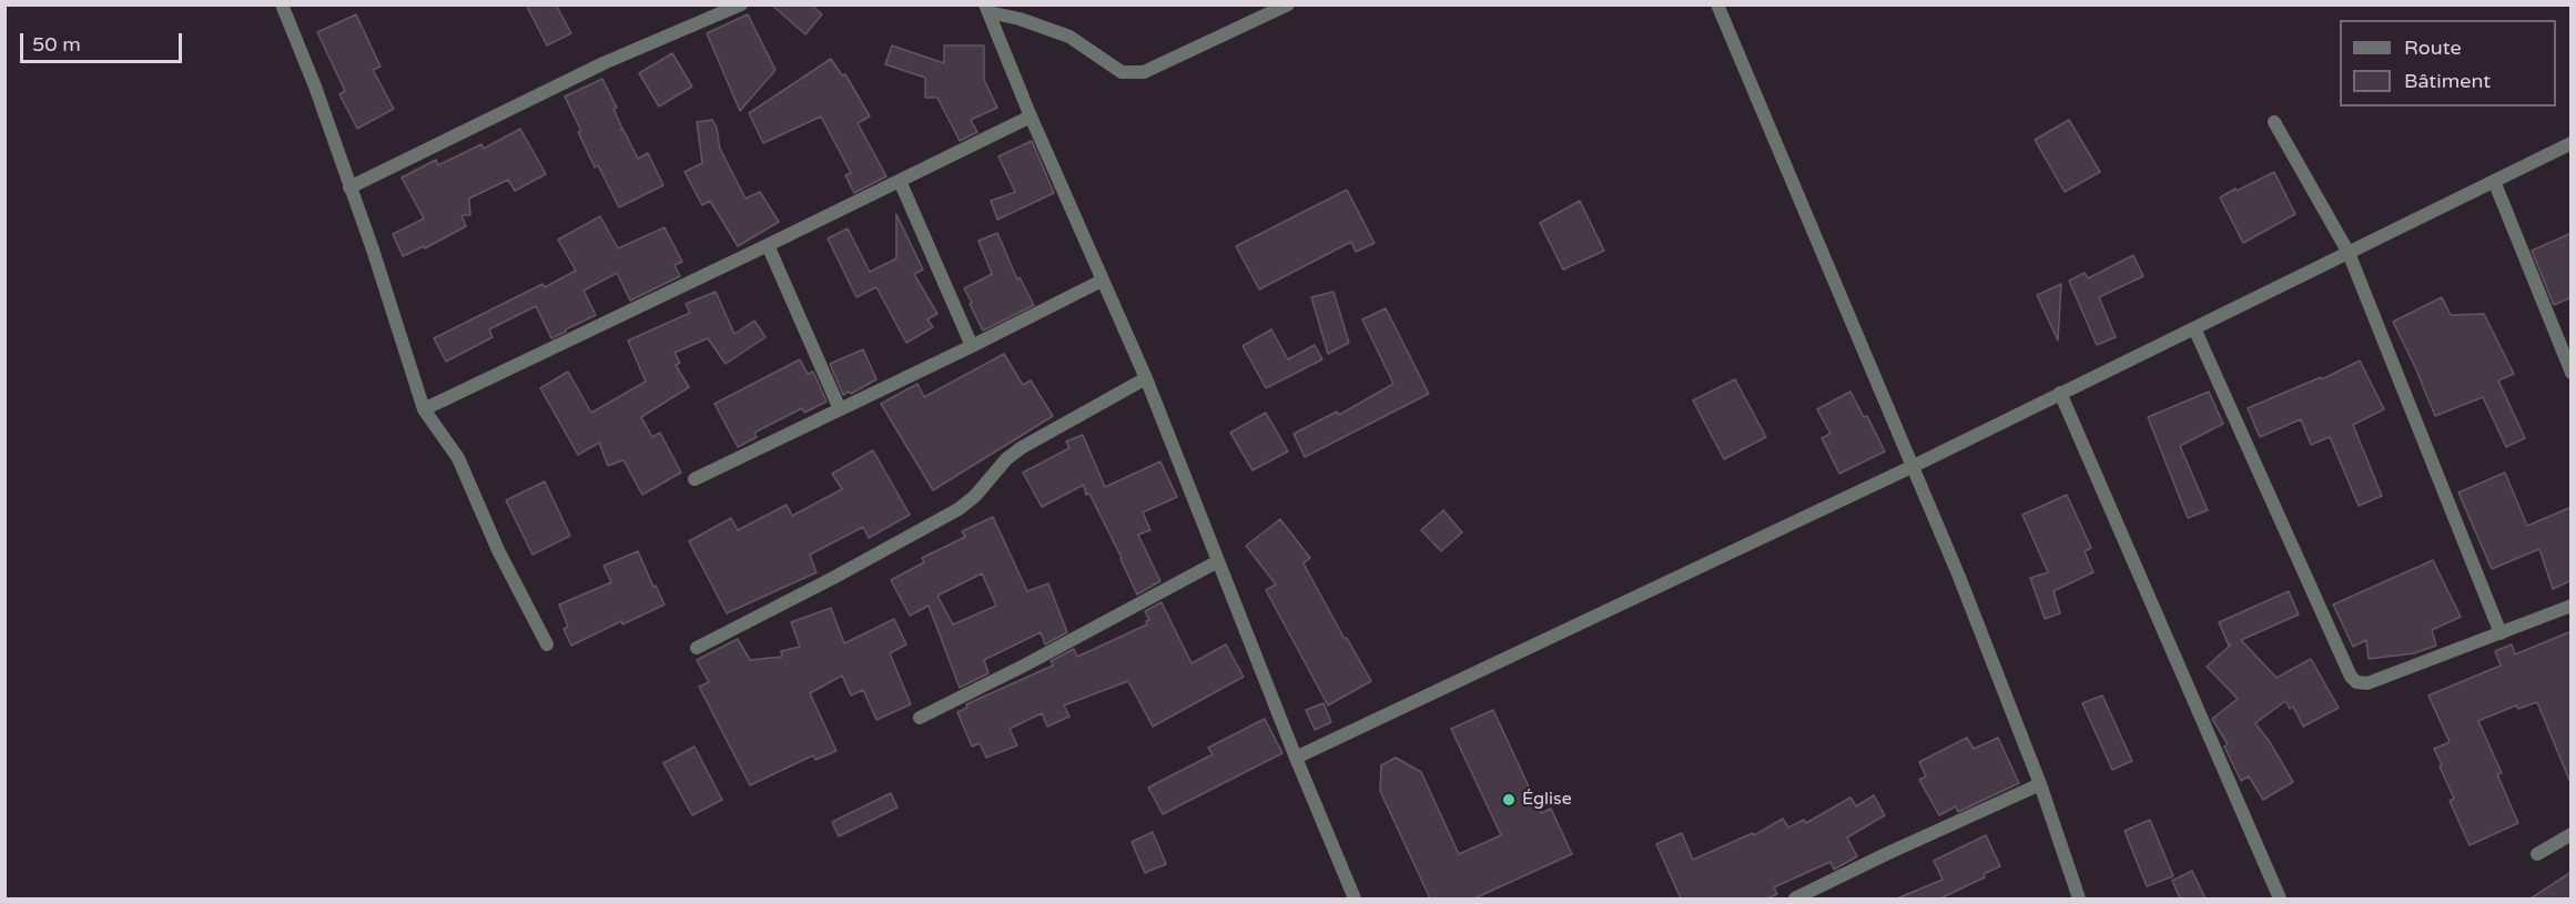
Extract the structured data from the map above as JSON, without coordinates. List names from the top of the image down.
{
  "places": ["Église"],
  "legend": ["Route", "Bâtiment"],
  "scale_bar": "50 m"
}
